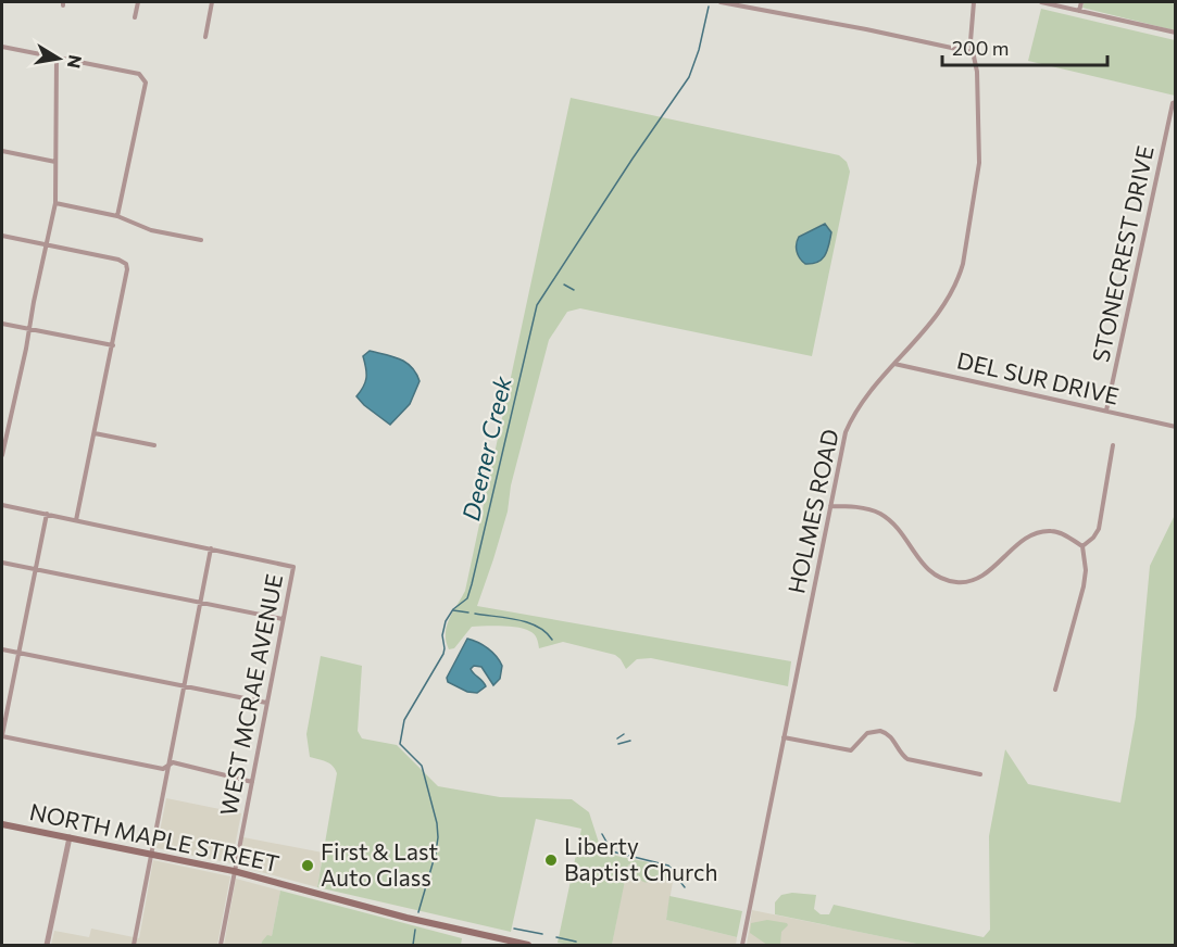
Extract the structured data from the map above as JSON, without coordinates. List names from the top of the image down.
{
  "streets": {
    "main road": ["NORTH MAPLE STREET"],
    "street": [
      "STONECREST DRIVE",
      "DEL SUR DRIVE",
      "HOLMES ROAD",
      "WEST MCRAE AVENUE"
    ]
  },
  "crossings": [
    ["STONECREST DRIVE", "DEL SUR DRIVE"],
    ["DEL SUR DRIVE", "HOLMES ROAD"],
    ["WEST MCRAE AVENUE", "NORTH MAPLE STREET"]
  ],
  "water": ["Deener Creek"],
  "places": ["Liberty Baptist Church", "First & Last Auto Glass"],
  "scale_bar": "200 m",
  "north": "right"
}
